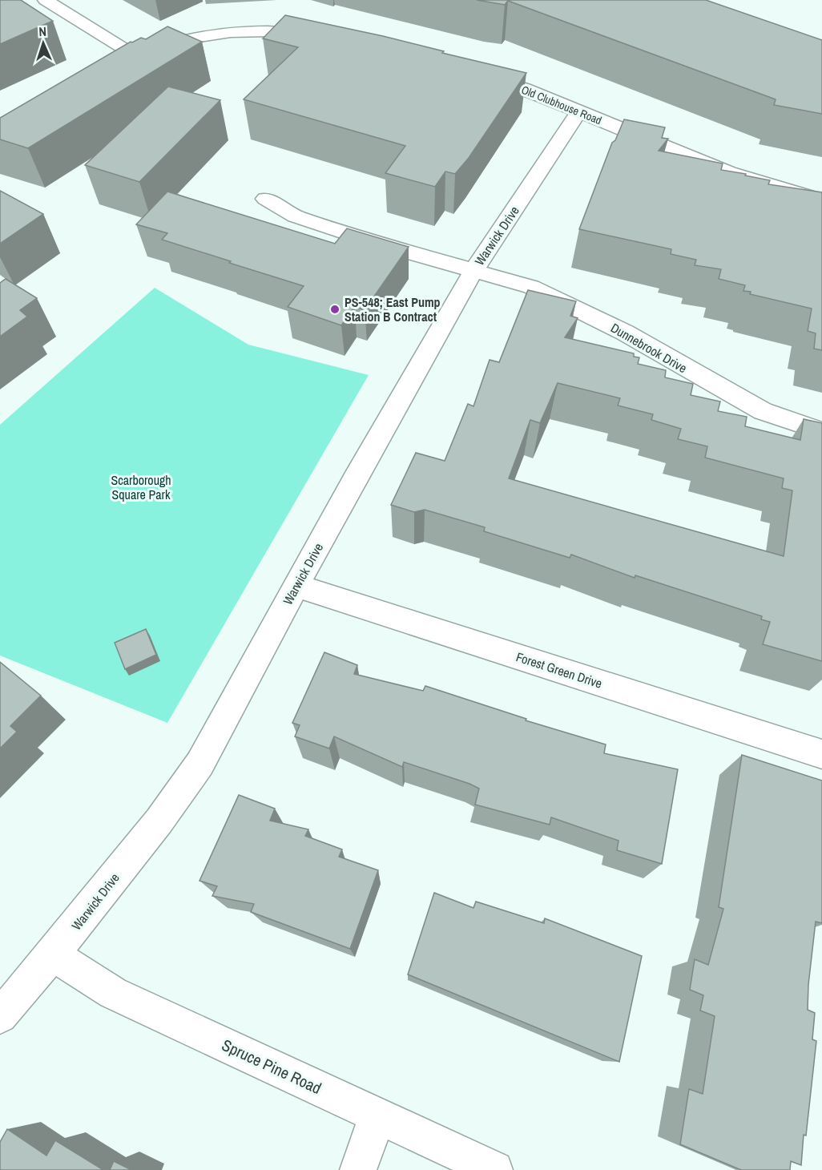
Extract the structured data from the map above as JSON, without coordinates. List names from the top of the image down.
{
  "streets": {
    "street": [
      "Old Clubhouse Road",
      "Warwick Drive",
      "Dunnebrook Drive",
      "Forest Green Drive",
      "Spruce Pine Road"
    ]
  },
  "crossings": [
    ["Old Clubhouse Road", "Warwick Drive"],
    ["Warwick Drive", "Dunnebrook Drive"],
    ["Warwick Drive", "Forest Green Drive"],
    ["Warwick Drive", "Spruce Pine Road"]
  ],
  "parks": ["Scarborough Square Park"],
  "places": ["PS-548; East Pump Station B Contract"],
  "north": "top"
}
